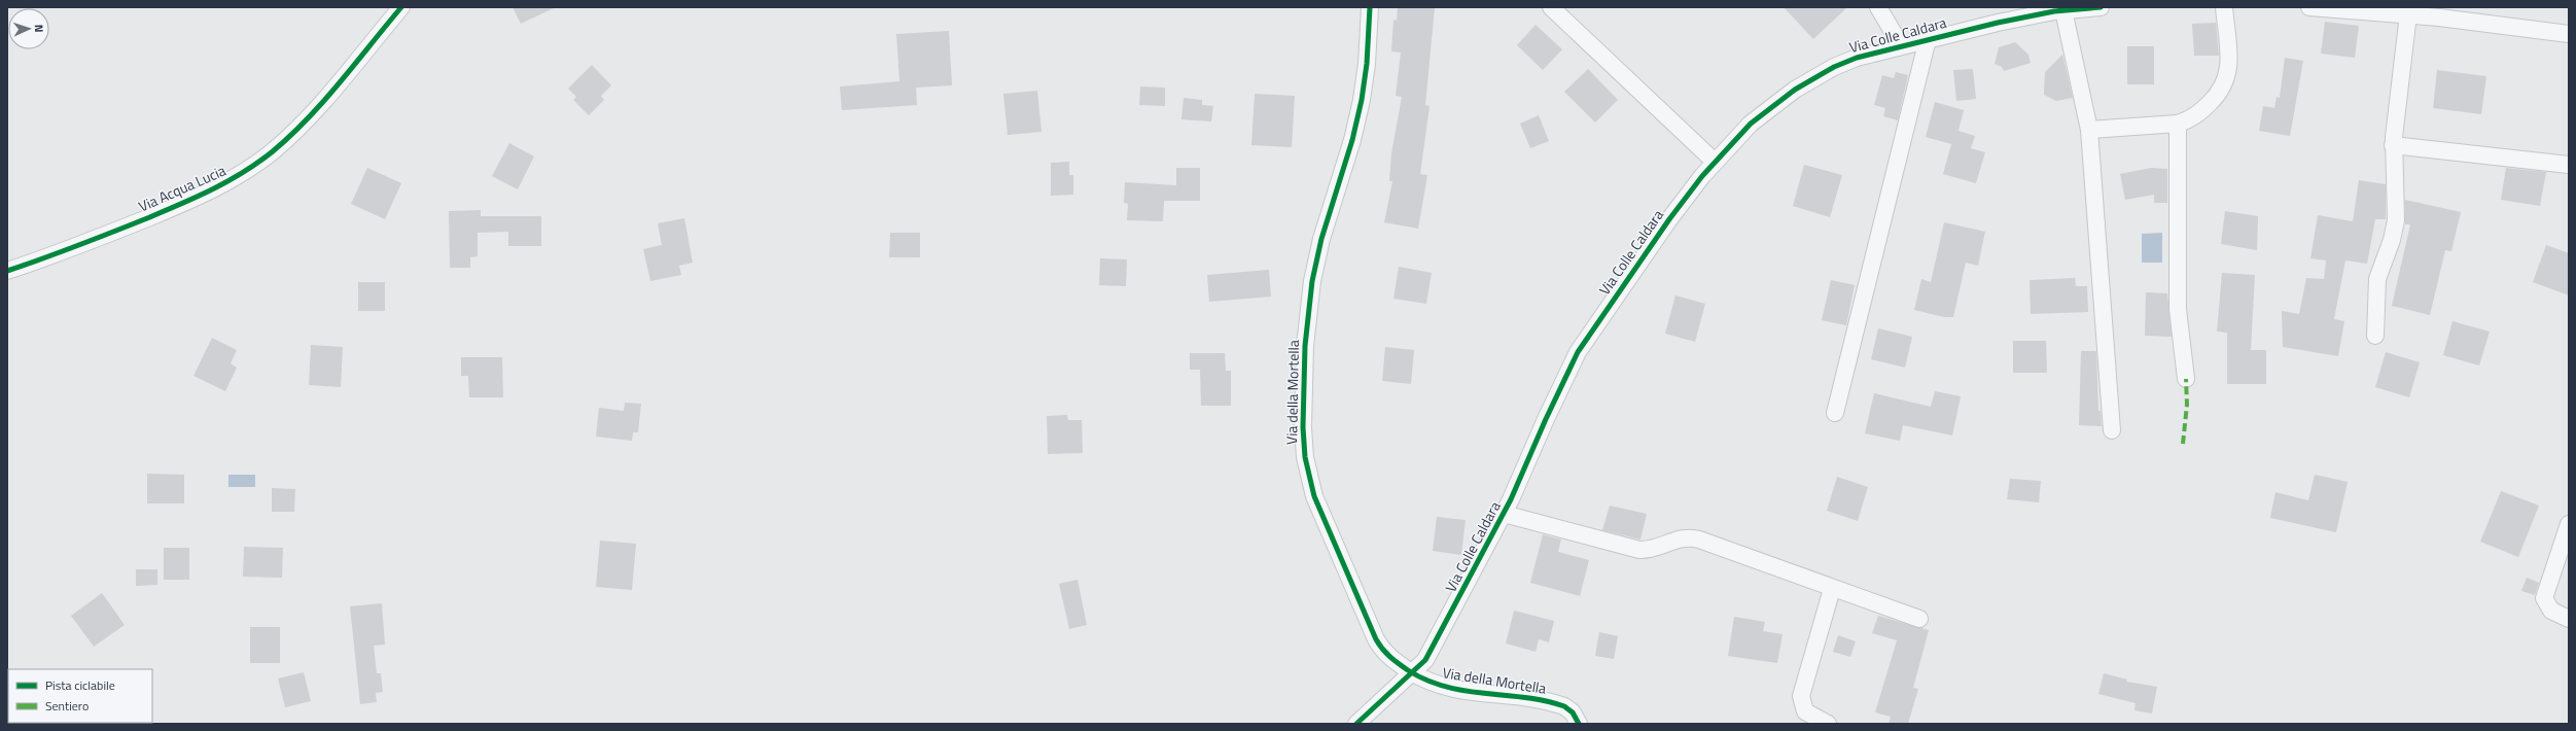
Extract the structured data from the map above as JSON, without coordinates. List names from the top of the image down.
{
  "streets": {
    "street": ["Via Colle Caldara", "Via Acqua Lucia", "Via della Mortella"]
  },
  "crossings": [
    ["Via Colle Caldara", "Via della Mortella"]
  ],
  "legend": ["Pista ciclabile", "Sentiero"],
  "north": "right"
}
